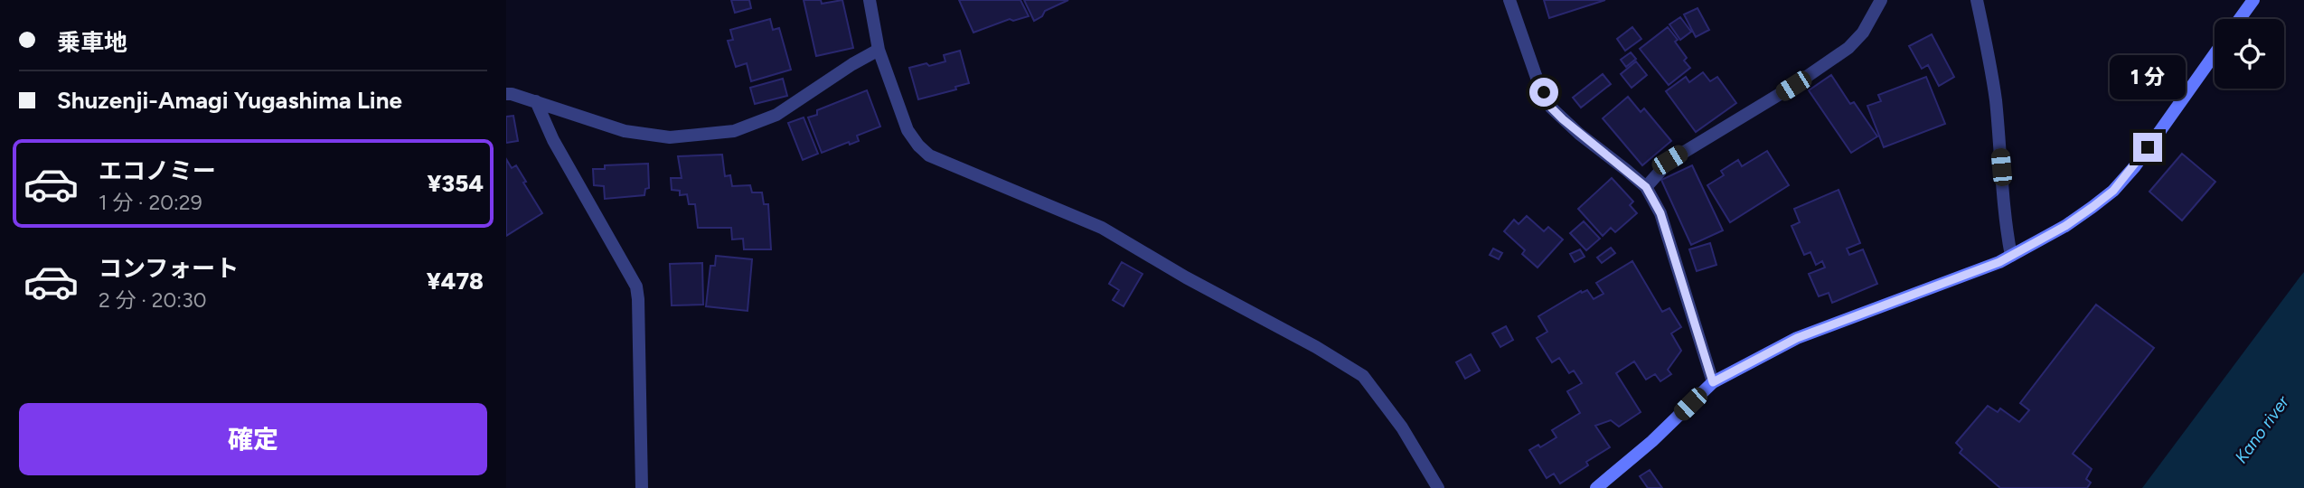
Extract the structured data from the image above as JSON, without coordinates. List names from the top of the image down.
{
  "water": ["Kano river"],
  "page": {
    "banner": ["乗車地", "Shuzenji-Amagi Yugashima Line"],
    "bubble": "1 分",
    "list": [
      {
        "name": "エコノミー",
        "note": "1 分 · 20:29",
        "value": "¥354"
      },
      {
        "name": "コンフォート",
        "note": "2 分 · 20:30",
        "value": "¥478"
      }
    ],
    "buttons": "確定"
  }
}
